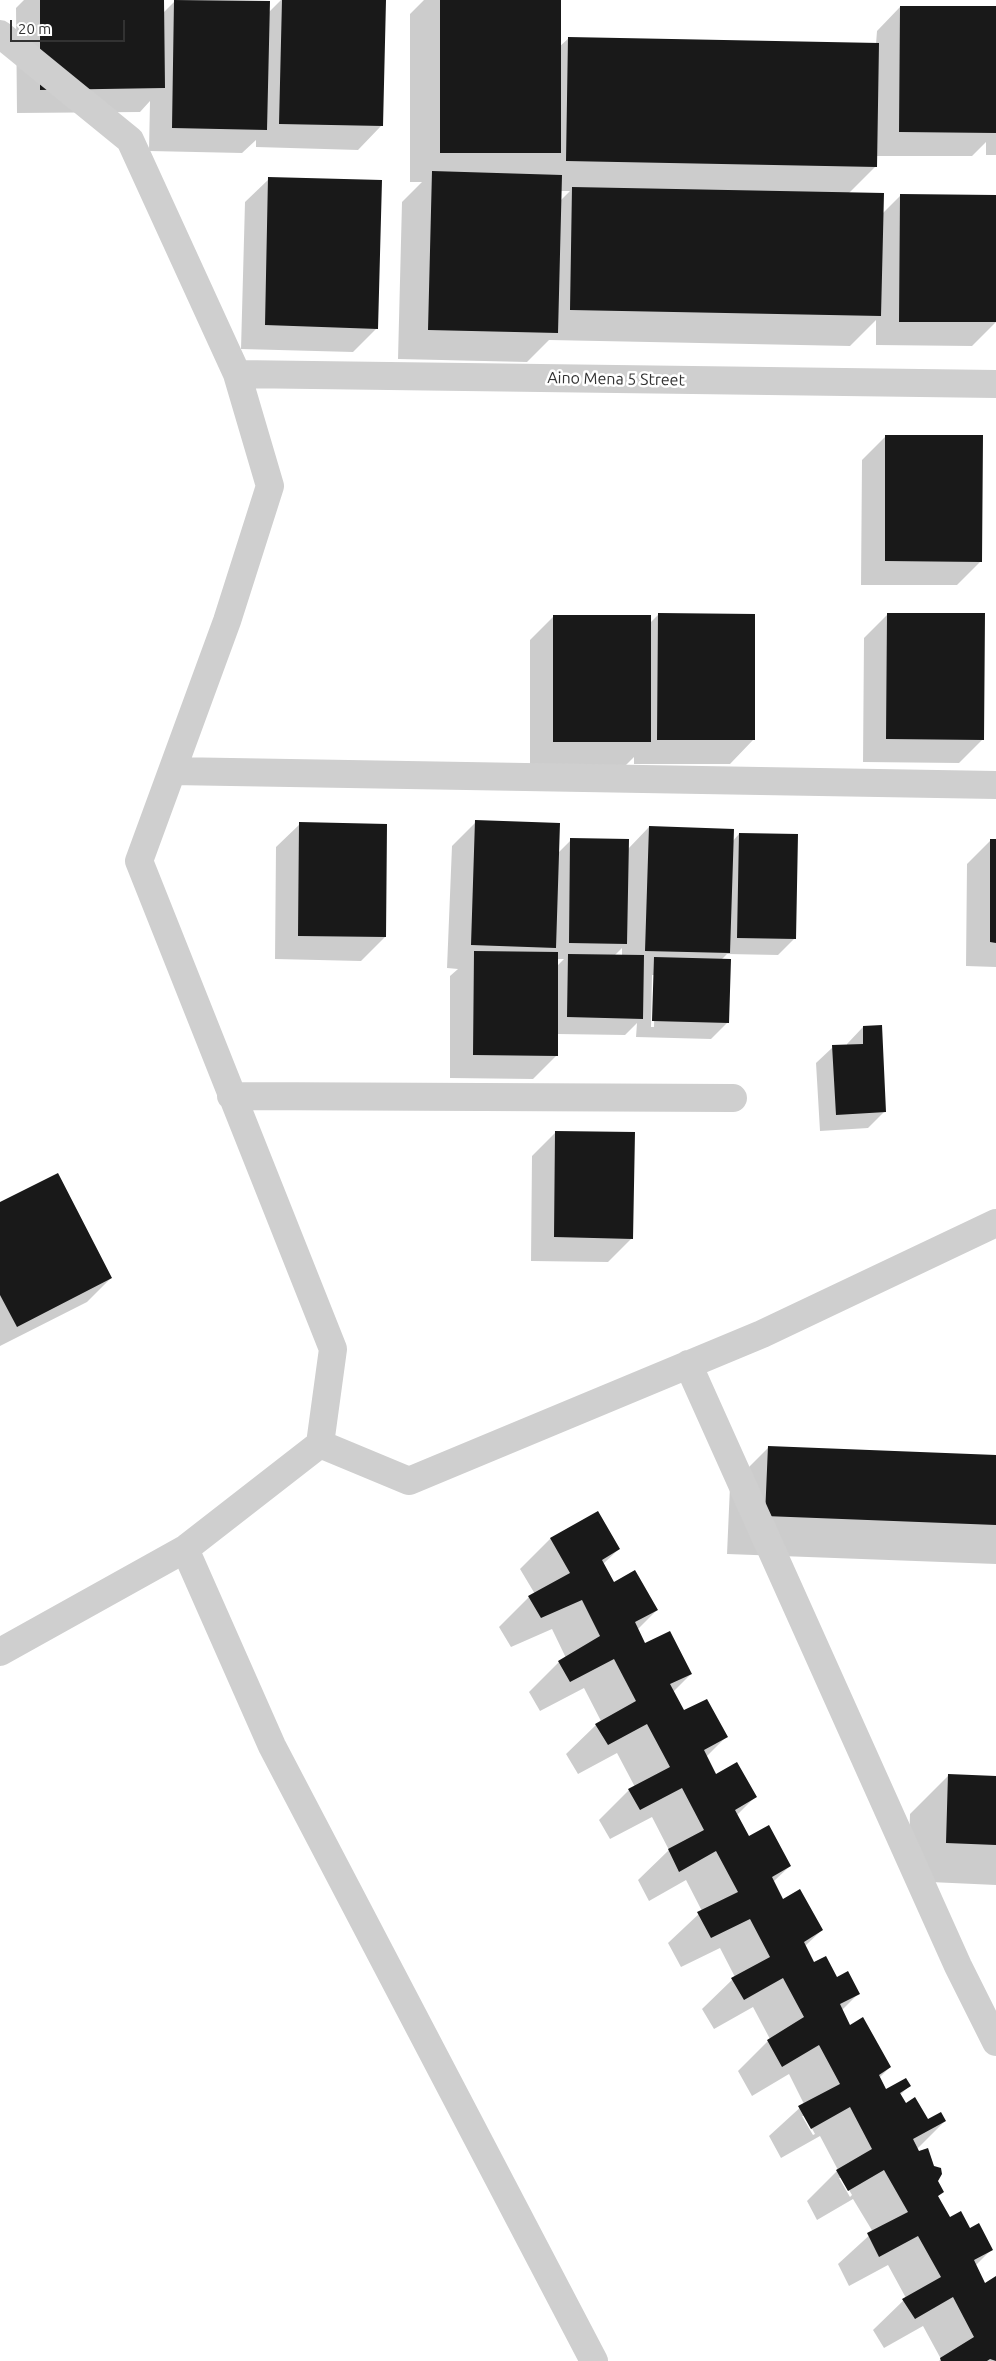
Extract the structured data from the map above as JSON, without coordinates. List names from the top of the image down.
{
  "streets": {
    "street": ["Aino Mena 5 Street"]
  },
  "scale_bar": "20 m"
}
